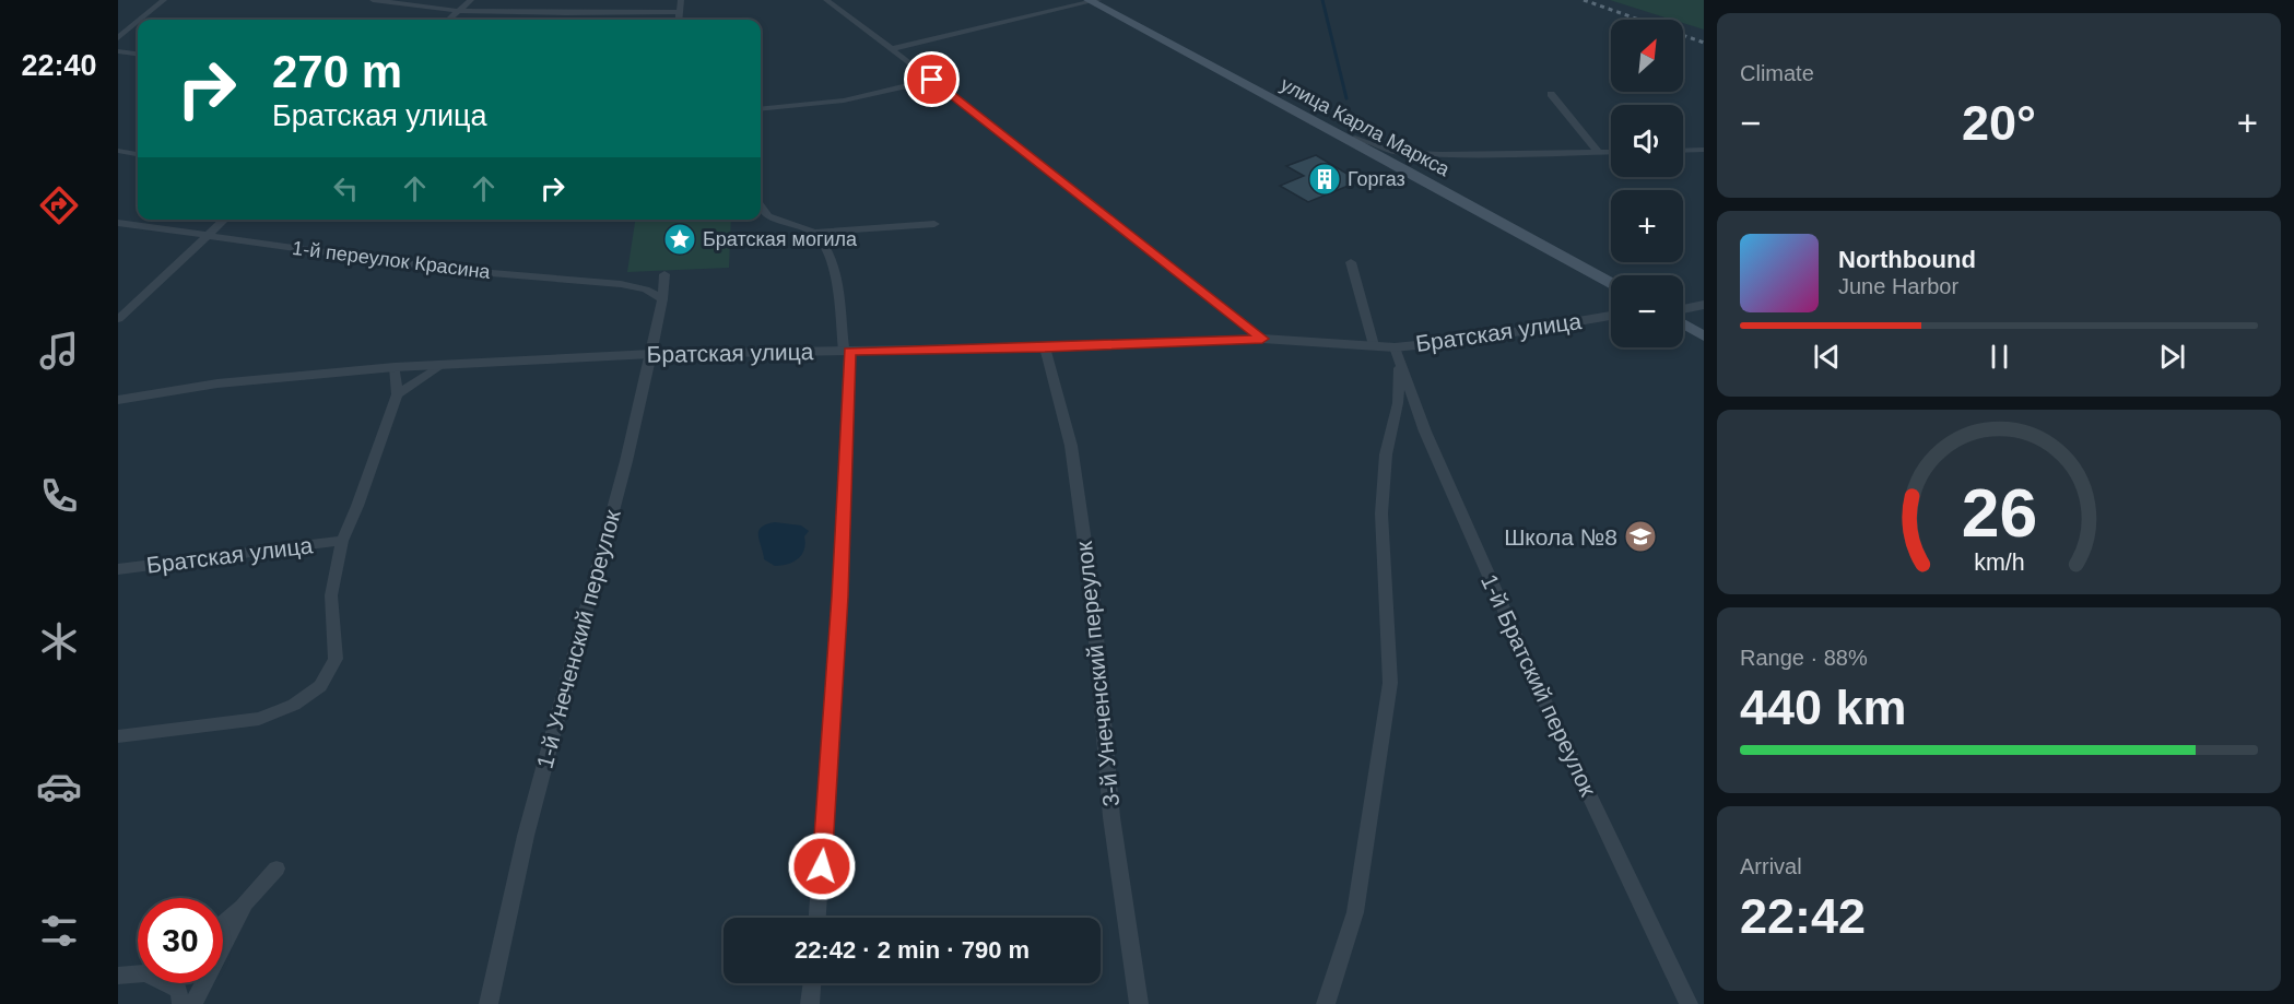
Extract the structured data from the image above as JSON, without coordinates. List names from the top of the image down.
{
  "streets": {
    "main road": ["улица Карла Маркса"],
    "street": [
      "1-й переулок Красина",
      "Братская улица",
      "1-й Унеченский переулок",
      "3-й Унеченский переулок",
      "1-й Братский переулок"
    ]
  },
  "crossings": [
    ["1-й переулок Красина", "1-й Унеченский переулок"],
    ["Братская улица", "1-й Унеченский переулок"],
    ["Братская улица", "3-й Унеченский переулок"],
    ["Братская улица", "1-й Братский переулок"]
  ],
  "places": {
    "building": ["Горгаз"],
    "place": ["Братская могила"],
    "school or university": ["Школа №8"]
  },
  "north": "top right",
  "page": {
    "tabs": "22:40",
    "tile": [
      "Climate",
      ["Range · 88%", "440 km"],
      ["Arrival", "22:42"]
    ],
    "map_buttons": ["+", "−"],
    "turn": ["270 m", "Братская улица"],
    "heat": ["−", "20°", "+"],
    "song": ["Northbound", "June Harbor"],
    "limit": "30",
    "trip": "22:42 · 2 min · 790 m",
    "gauge": ["26", "km/h"]
  }
}
